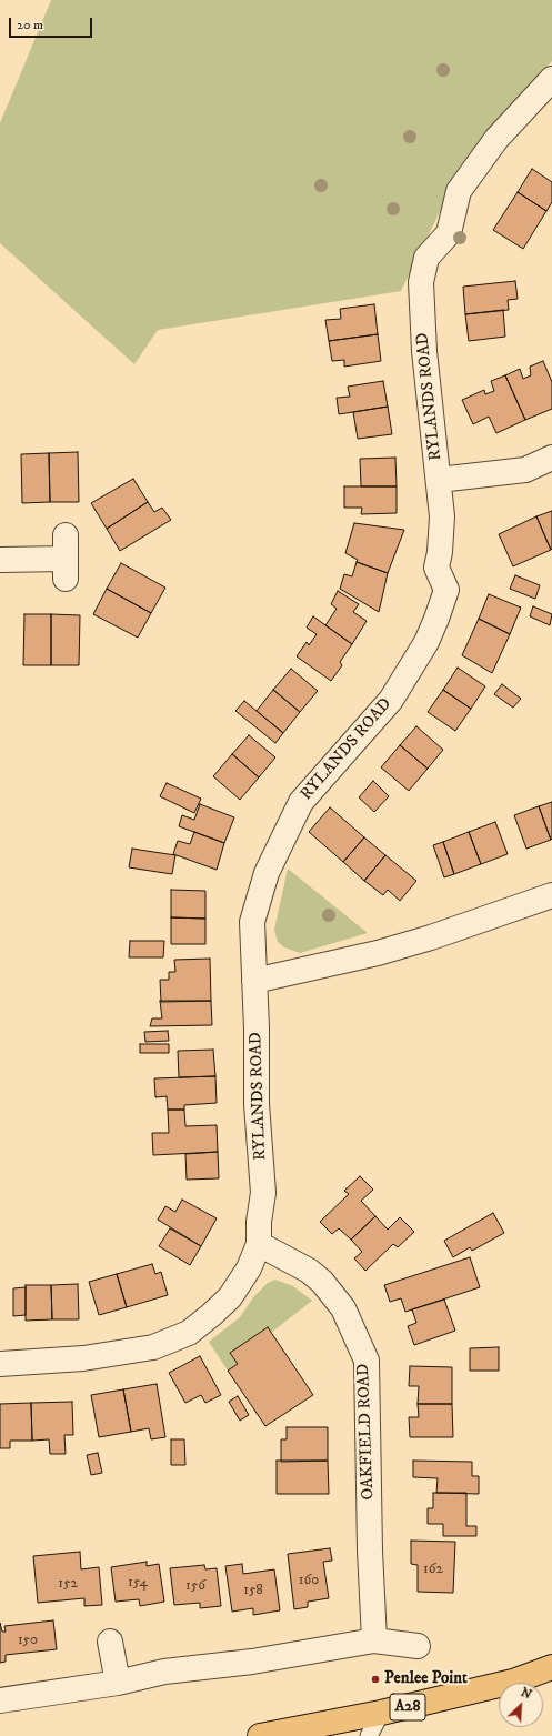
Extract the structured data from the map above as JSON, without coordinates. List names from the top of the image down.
{
  "streets": {
    "highway": ["A28"],
    "street": ["RYLANDS ROAD", "OAKFIELD ROAD"]
  },
  "crossings": [
    ["RYLANDS ROAD", "OAKFIELD ROAD"]
  ],
  "places": ["Penlee Point"],
  "house_numbers": [
    "162",
    "160",
    "154",
    "152",
    "156",
    "158",
    "150"
  ],
  "scale_bar": "20 m",
  "north": "top right"
}
